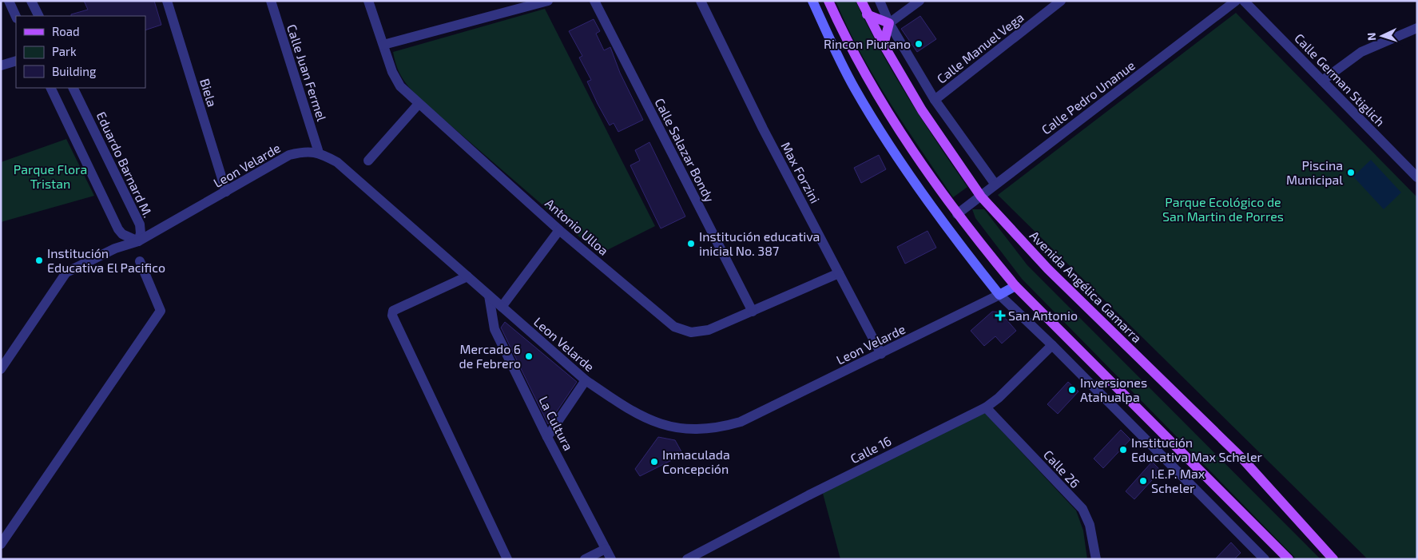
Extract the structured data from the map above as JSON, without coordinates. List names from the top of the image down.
{
  "streets": {
    "main road": ["Leon Velarde", "Avenida Angélica Gamarra"],
    "street": [
      "Calle Manuel Vega",
      "Calle Juan Fermel",
      "Calle German Stiglich",
      "Biela",
      "Calle Pedro Unanue",
      "Calle Salazar Bondy",
      "Eduardo Barnard M.",
      "Max Forzini",
      "Antonio Ulloa",
      "La Cultura",
      "Calle 16",
      "Calle 26"
    ]
  },
  "crossings": [
    ["Calle Juan Fermel", "Leon Velarde"],
    ["Biela", "Leon Velarde"],
    ["Calle Pedro Unanue", "Avenida Angélica Gamarra"],
    ["Calle Salazar Bondy", "Antonio Ulloa"],
    ["Eduardo Barnard M.", "Leon Velarde"],
    ["Leon Velarde", "Max Forzini"],
    ["Leon Velarde", "La Cultura"],
    ["Max Forzini", "Antonio Ulloa"],
    ["Calle 16", "Calle 26"]
  ],
  "parks": ["Parque Flora Tristan", "Parque Ecológico de San Martin de Porres"],
  "places": {
    "other": [
      "Rincon Piurano",
      "Piscina Municipal",
      "Institución educativa inicial No. 387",
      "Institución Educativa El Pacifico",
      "Mercado 6 de Febrero",
      "Inversiones Atahualpa",
      "Institución Educativa Max Scheler",
      "Inmaculada Concepción",
      "I.E.P. Max Scheler"
    ],
    "health": ["San Antonio"]
  },
  "legend": ["Road", "Park", "Building"],
  "north": "left"
}
